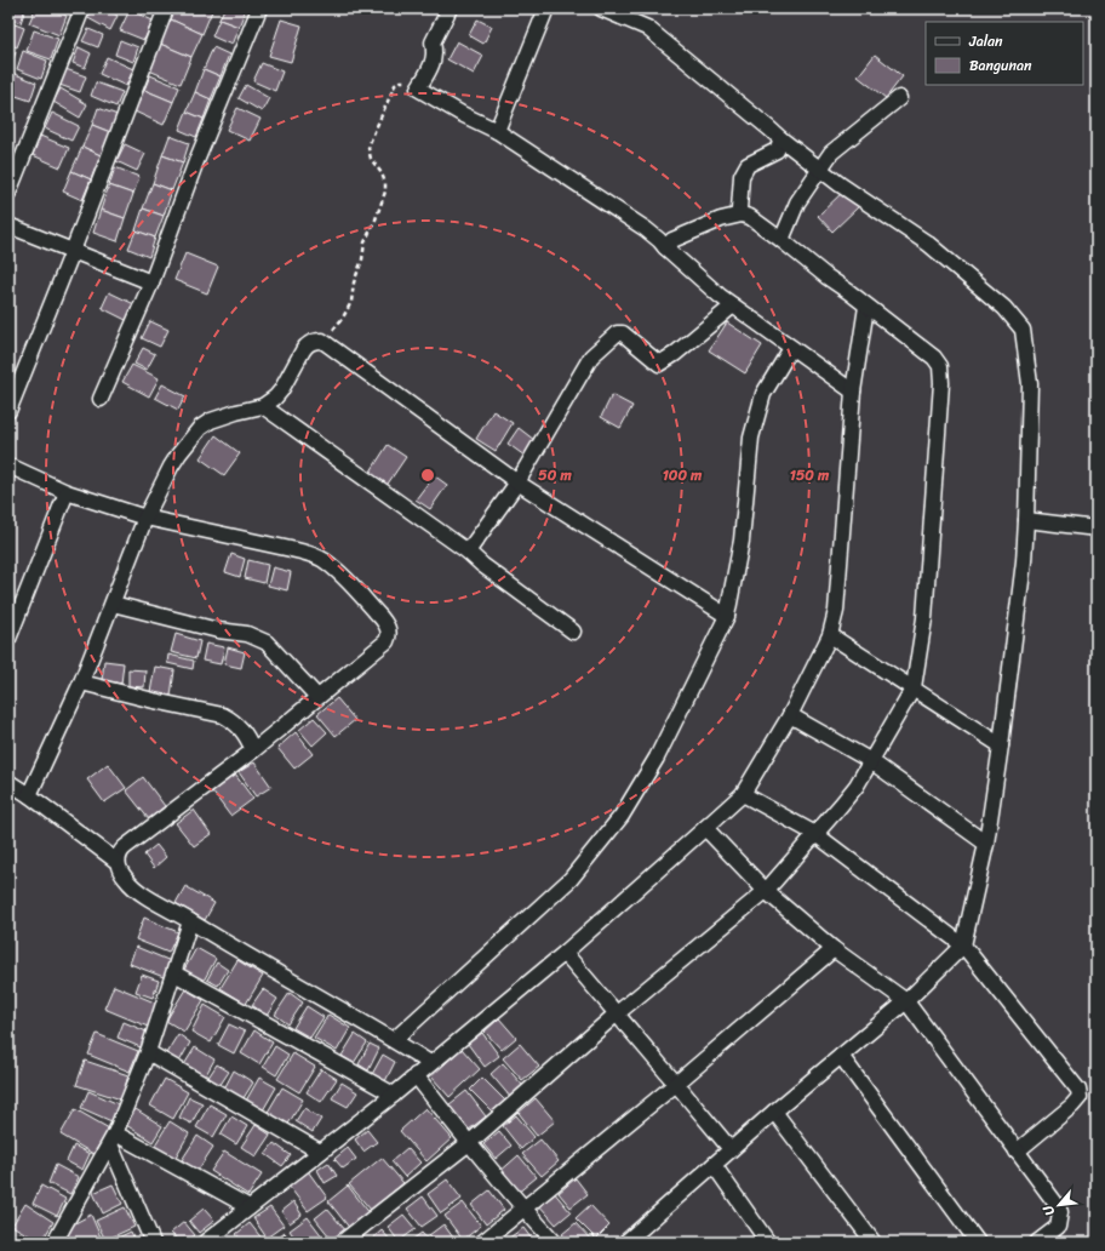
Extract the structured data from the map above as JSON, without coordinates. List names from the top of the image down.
{
  "legend": ["Jalan", "Bangunan"],
  "north": "bottom left",
  "rings": ["50 m", "100 m", "150 m"]
}
